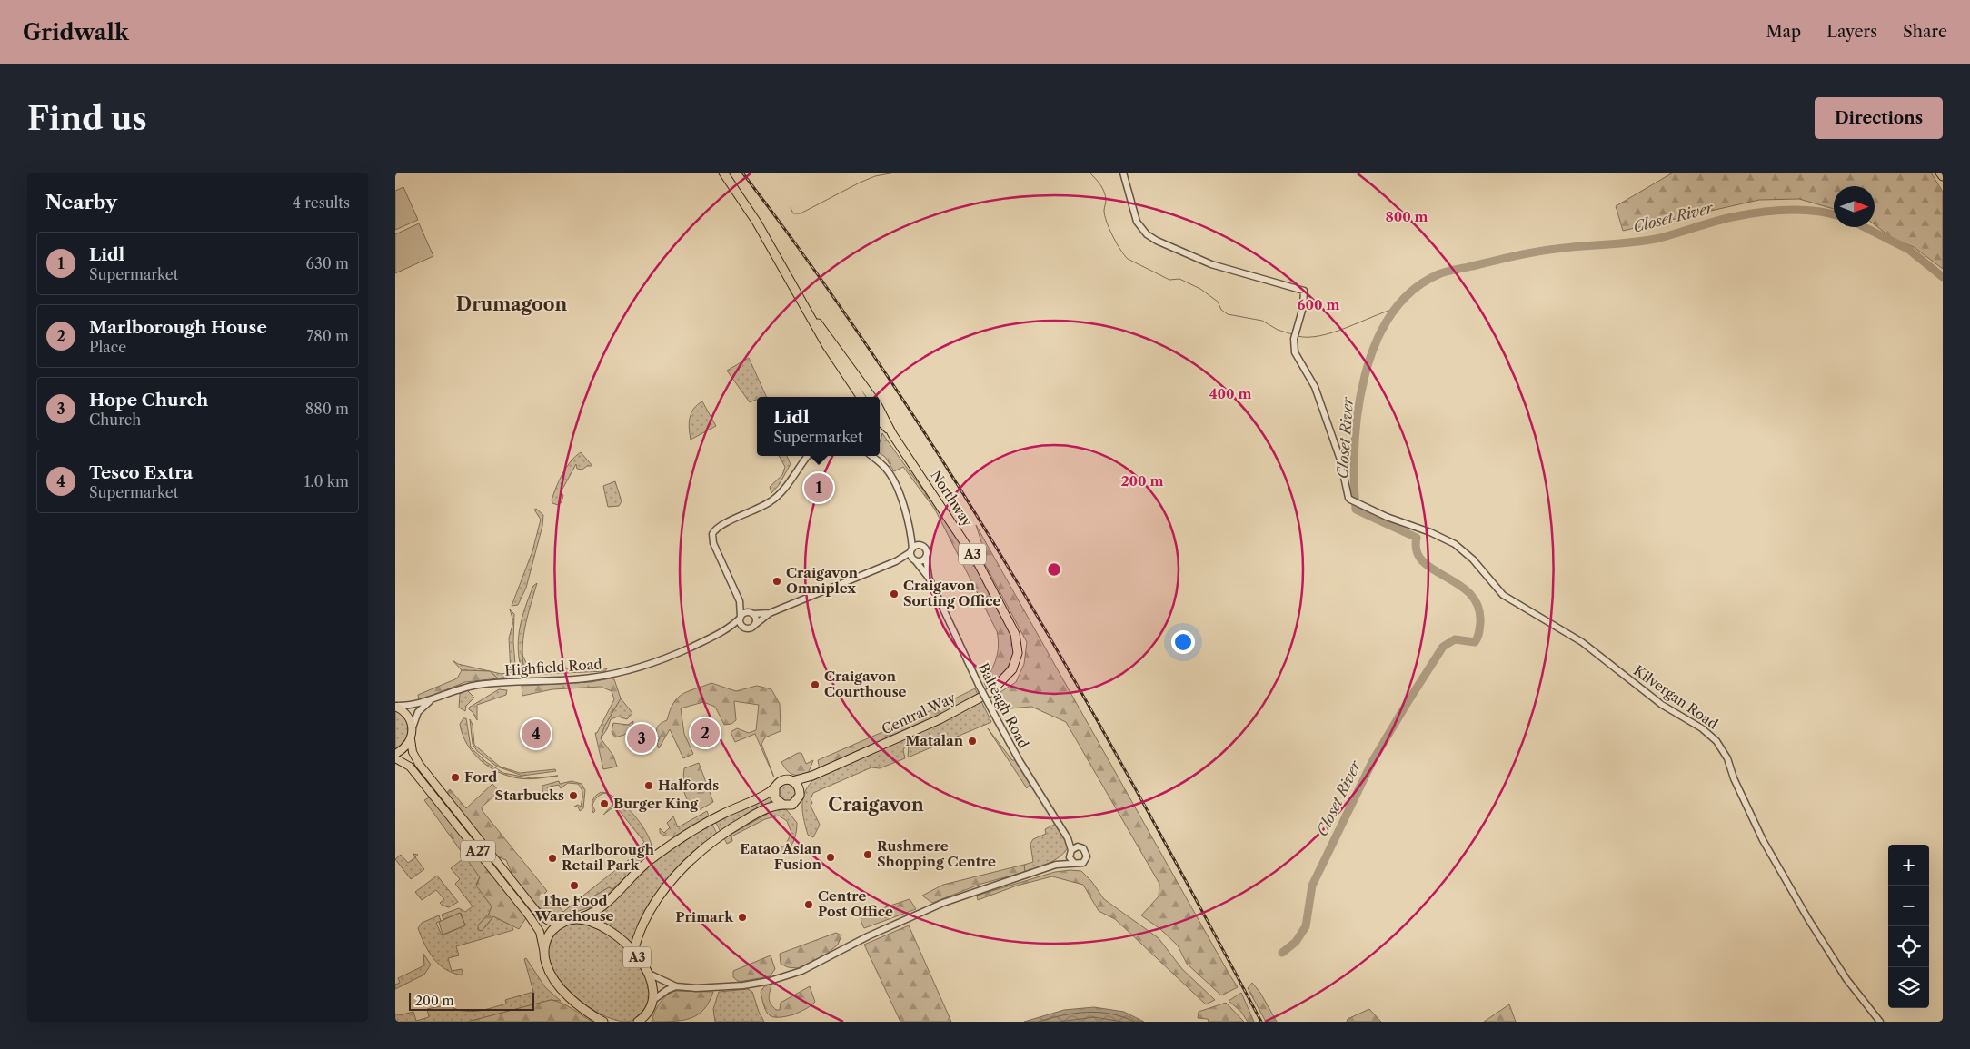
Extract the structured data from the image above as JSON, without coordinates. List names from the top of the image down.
{
  "streets": {
    "highway": ["Northway", "A3", "Central Way"],
    "main road": ["A27"],
    "street": ["Highfield Road", "Kilvergan Road", "Balteagh Road"]
  },
  "crossings": [
    ["Northway", "Central Way"],
    ["A3", "Central Way"],
    ["A3", "A27"],
    ["Highfield Road", "Balteagh Road"]
  ],
  "districts": ["Drumagoon", "Craigavon"],
  "water": ["Closet River"],
  "places": [
    "Craigavon Omniplex",
    "Craigavon Sorting Office",
    "Craigavon Courthouse",
    "Matalan",
    "Ford",
    "Halfords",
    "Starbucks",
    "Burger King",
    "Rushmere Shopping Centre",
    "Eatao Asian Fusion",
    "Marlborough Retail Park",
    "The Food Warehouse",
    "Centre Post Office",
    "Primark"
  ],
  "scale_bar": "200 m",
  "north": "right",
  "page": {
    "header": "Gridwalk",
    "nav": ["Map", "Layers", "Share"],
    "buttons": "Directions",
    "title": "Find us",
    "heading": ["Nearby", "4 results"],
    "list": [
      {
        "mark": "1",
        "name": "Lidl",
        "note": "Supermarket",
        "value": "630 m"
      },
      {
        "mark": "2",
        "name": "Marlborough House",
        "note": "Place",
        "value": "780 m"
      },
      {
        "mark": "3",
        "name": "Hope Church",
        "note": "Church",
        "value": "880 m"
      },
      {
        "mark": "4",
        "name": "Tesco Extra",
        "note": "Supermarket",
        "value": "1.0 km"
      }
    ],
    "popup": ["Lidl", "Supermarket"],
    "pins": [
      "1",
      "2",
      "4",
      "3"
    ],
    "map_buttons": ["+", "−"],
    "scale": "200 m"
  },
  "rings": [
    "800 m",
    "600 m",
    "400 m",
    "200 m"
  ]
}
